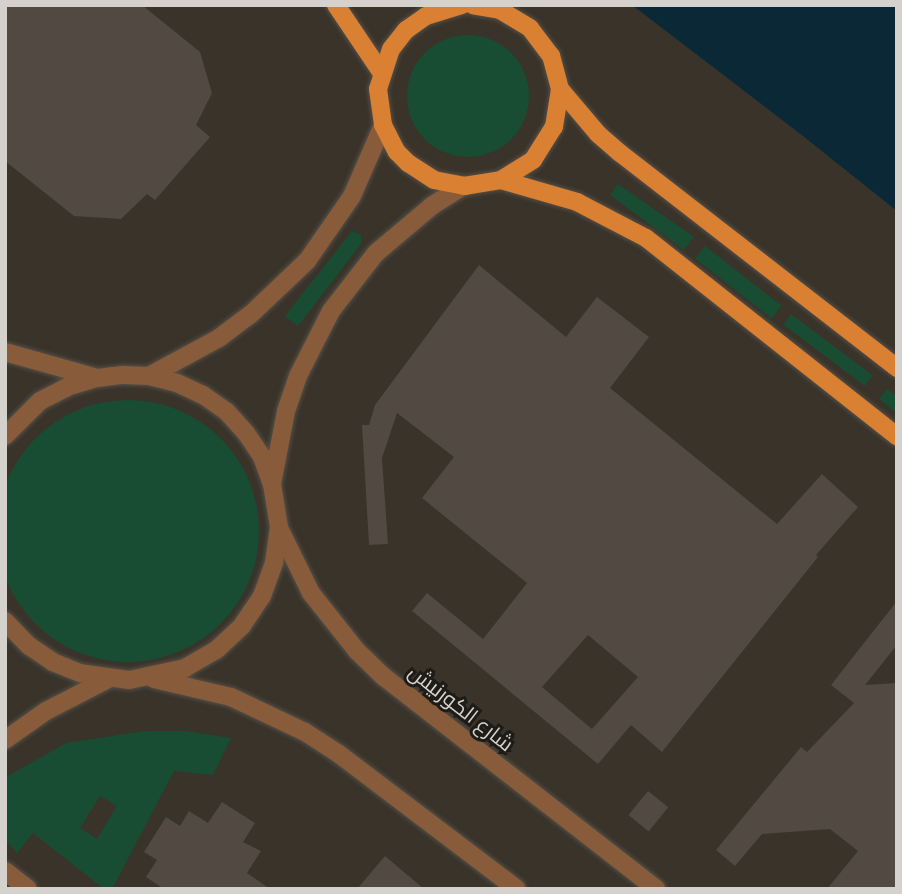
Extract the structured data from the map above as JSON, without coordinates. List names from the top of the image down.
{
  "streets": {
    "street": ["شارع الكورنيش"]
  }
}
